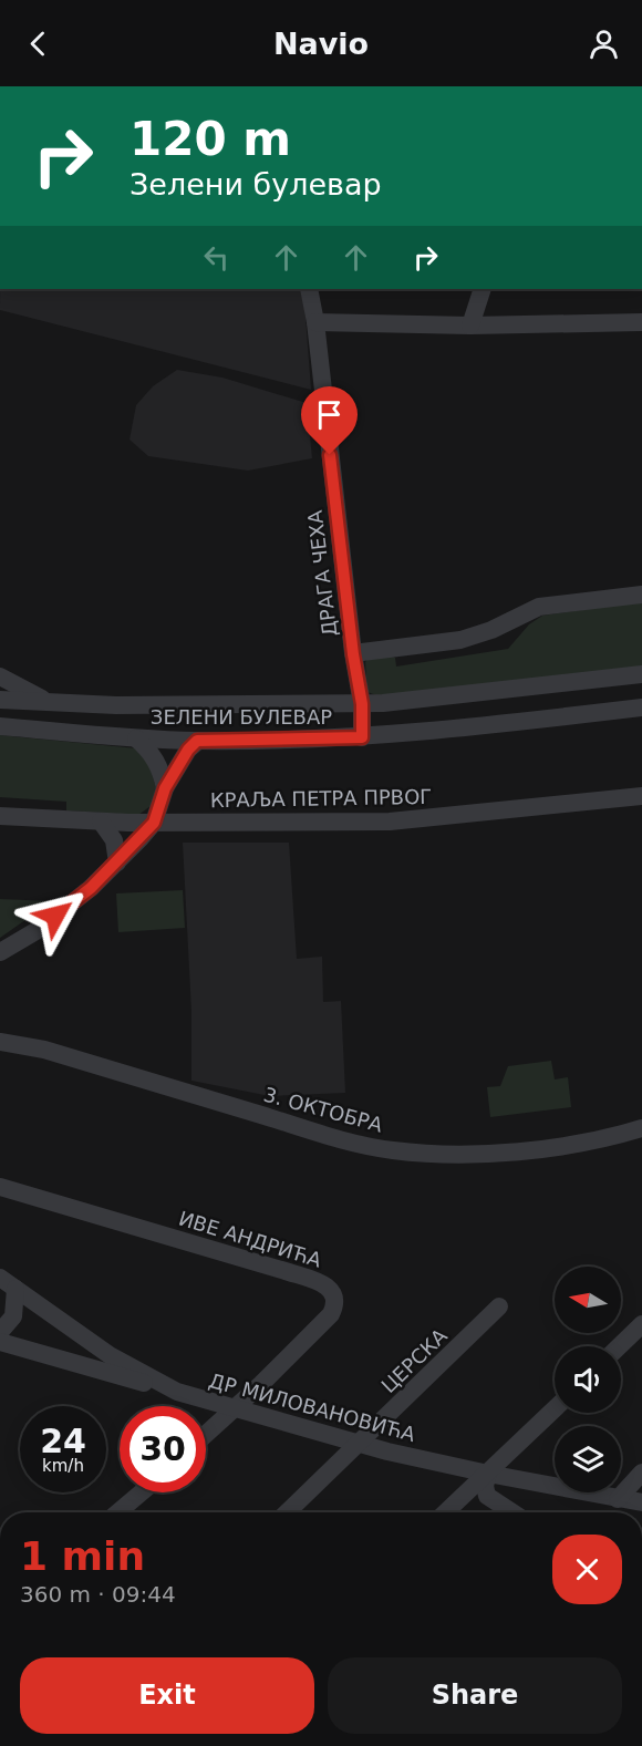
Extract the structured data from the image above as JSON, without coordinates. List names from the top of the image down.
{
  "streets": {
    "street": [
      "ДРАГА ЧЕХА",
      "ЗЕЛЕНИ БУЛЕВАР",
      "КРАЉА ПЕТРА ПРВОГ",
      "3. ОКТОБРА",
      "ИВЕ АНДРИЋА",
      "ЦЕРСКА",
      "ДР МИЛОВАНОВИЋА"
    ]
  },
  "crossings": [
    ["ДРАГА ЧЕХА", "ЗЕЛЕНИ БУЛЕВАР"],
    ["ИВЕ АНДРИЋА", "ДР МИЛОВАНОВИЋА"],
    ["ЦЕРСКА", "ДР МИЛОВАНОВИЋА"]
  ],
  "north": "left",
  "page": {
    "header": "Navio",
    "turn": ["120 m", "Зелени булевар"],
    "speed": "24 km/h",
    "limit": "30",
    "heading": ["1 min", "360 m · 09:44"],
    "buttons": ["Exit", "Share"]
  }
}
